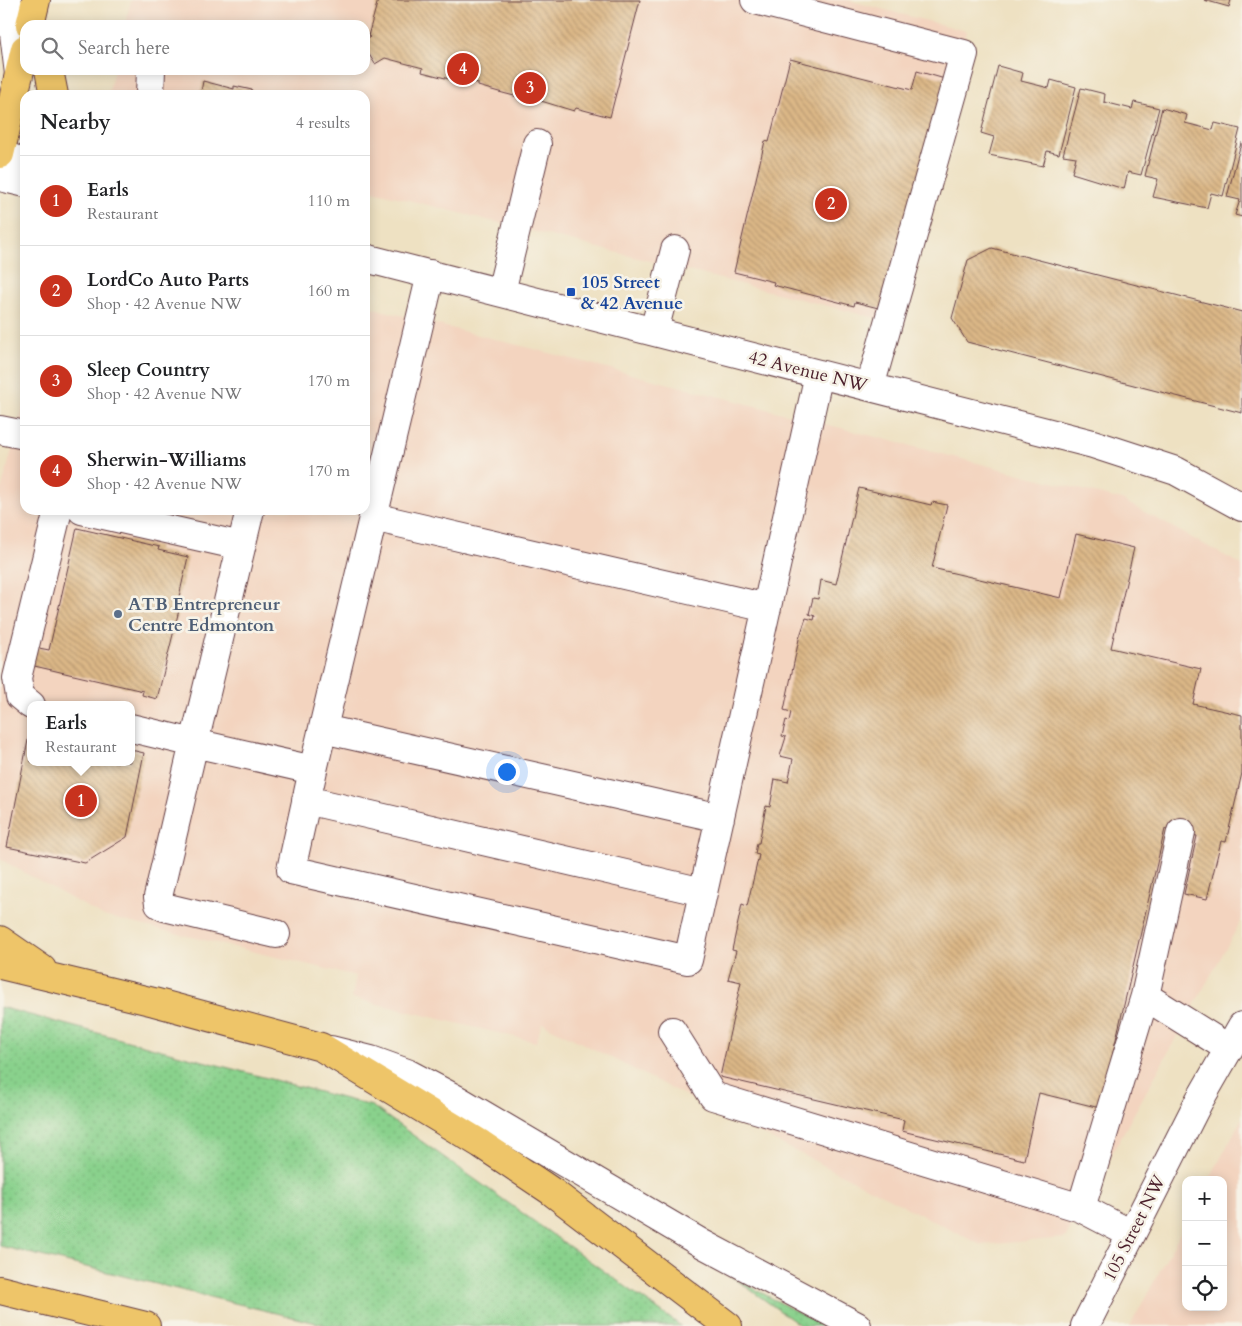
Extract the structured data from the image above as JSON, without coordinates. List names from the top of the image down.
{
  "streets": {
    "street": ["42 Avenue NW", "105 Street NW"]
  },
  "places": {
    "transit": ["105 Street & 42 Avenue"],
    "other": ["ATB Entrepreneur Centre Edmonton"]
  },
  "page": {
    "search": "Search here",
    "pins": [
      "4",
      "3",
      "2",
      "1"
    ],
    "heading": ["Nearby", "4 results"],
    "list": [
      {
        "mark": "1",
        "name": "Earls",
        "note": "Restaurant",
        "value": "110 m"
      },
      {
        "mark": "2",
        "name": "LordCo Auto Parts",
        "note": "Shop · 42 Avenue NW",
        "value": "160 m"
      },
      {
        "mark": "3",
        "name": "Sleep Country",
        "note": "Shop · 42 Avenue NW",
        "value": "170 m"
      },
      {
        "mark": "4",
        "name": "Sherwin-Williams",
        "note": "Shop · 42 Avenue NW",
        "value": "170 m"
      }
    ],
    "popup": ["Earls", "Restaurant"],
    "map_buttons": ["+", "−"]
  }
}
